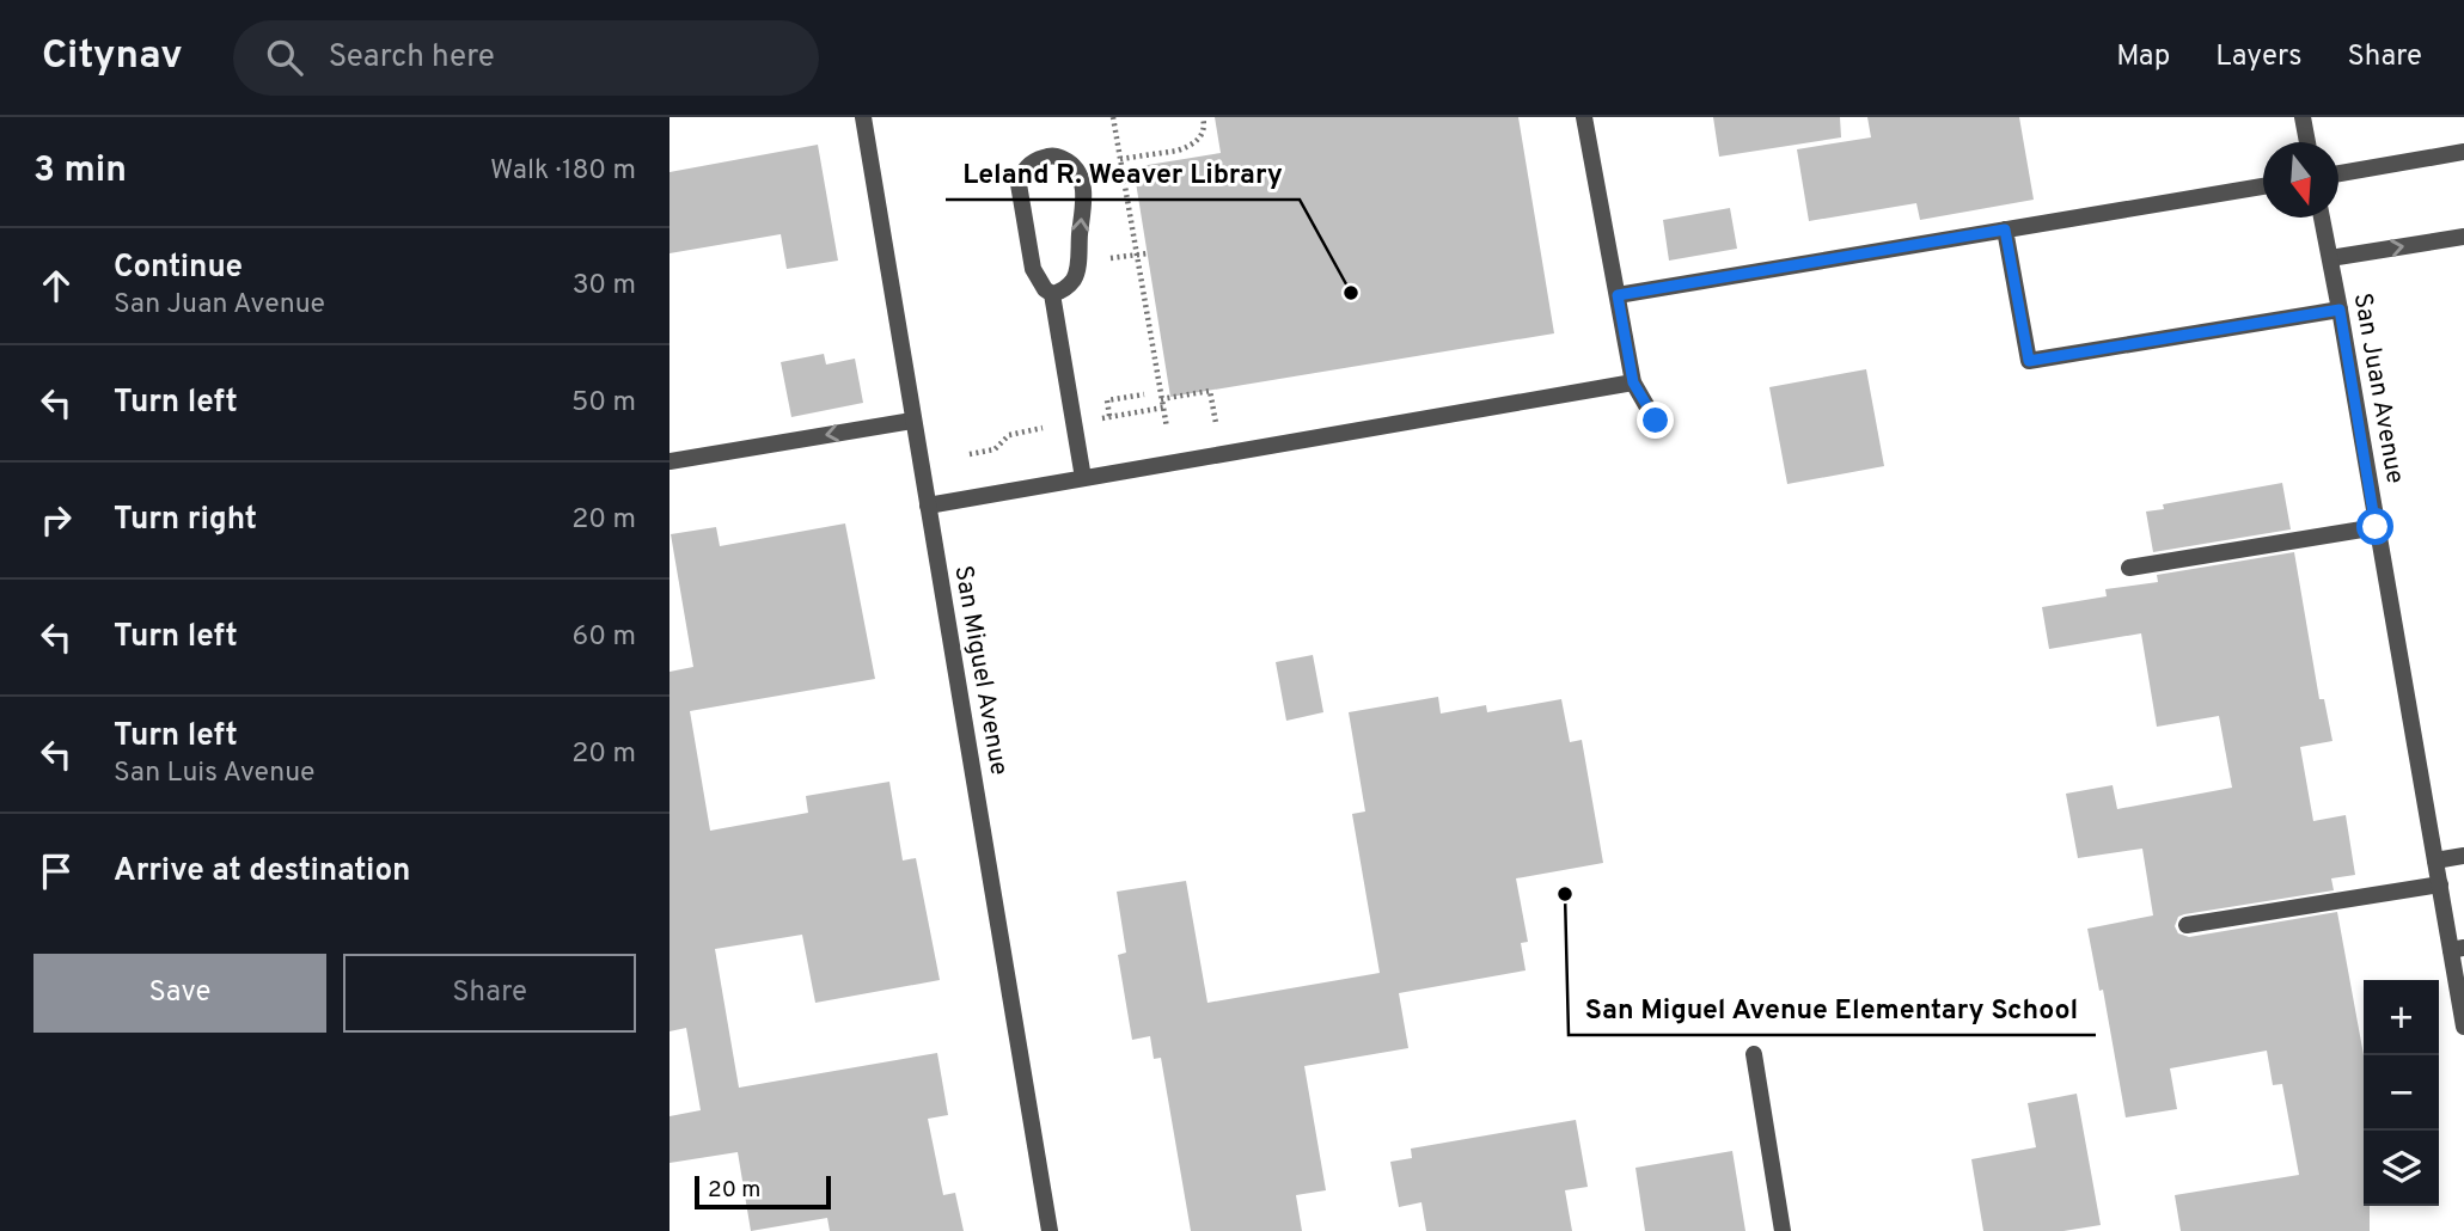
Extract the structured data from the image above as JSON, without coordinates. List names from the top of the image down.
{
  "streets": {
    "street": ["San Juan Avenue", "San Miguel Avenue"]
  },
  "places": ["Leland R. Weaver Library", "San Miguel Avenue Elementary School"],
  "scale_bar": "20 m",
  "north": "bottom",
  "page": {
    "header": "Citynav",
    "search": "Search here",
    "nav": ["Map", "Layers", "Share"],
    "heading": ["3 min", "Walk · 180 m"],
    "list": [
      ["Continue", "San Juan Avenue", "30 m"],
      ["Turn left", "50 m"],
      ["Turn right", "20 m"],
      ["Turn left", "60 m"],
      ["Turn left", "San Luis Avenue", "20 m"],
      "Arrive at destination"
    ],
    "buttons": ["Save", "Share"],
    "map_buttons": ["+", "−"],
    "scale": "20 m"
  }
}
